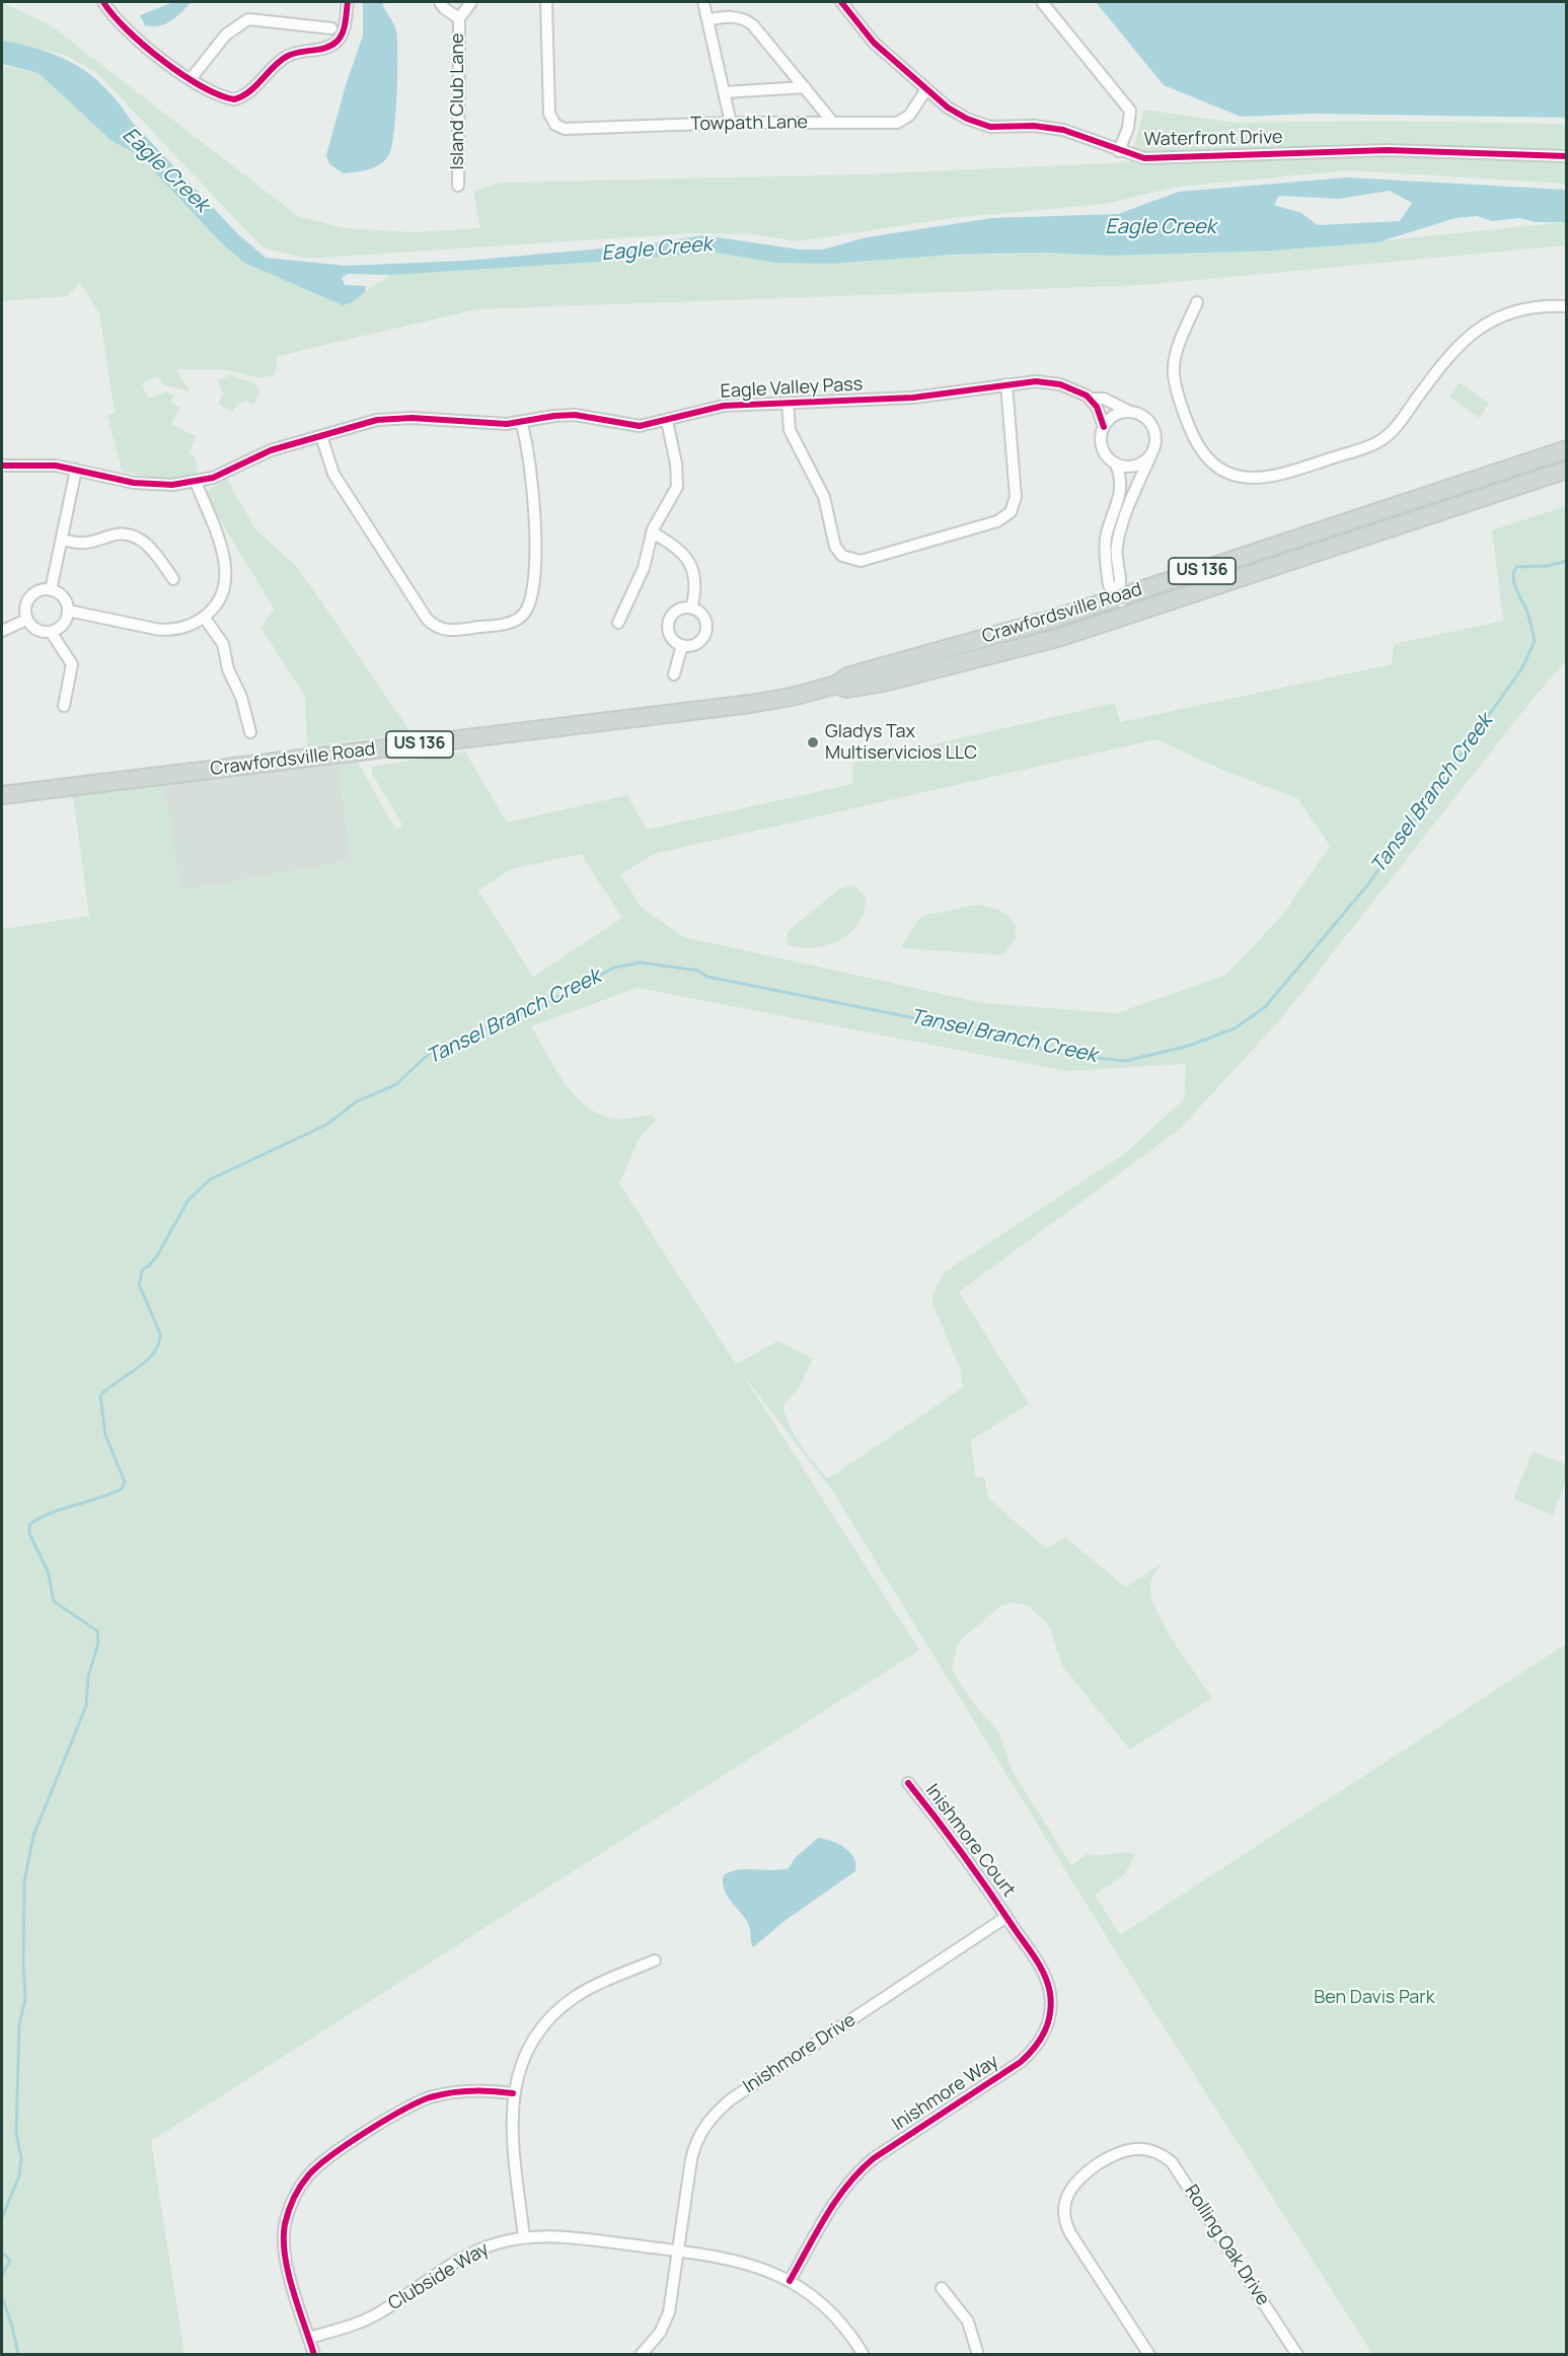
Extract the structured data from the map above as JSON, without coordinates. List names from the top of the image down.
{
  "streets": {
    "main road": ["US 136", "Crawfordsville Road"],
    "street": [
      "Island Club Lane",
      "Towpath Lane",
      "Waterfront Drive",
      "Eagle Valley Pass",
      "Inishmore Court",
      "Inishmore Drive",
      "Inishmore Way",
      "Rolling Oak Drive",
      "Clubside Way"
    ]
  },
  "crossings": [
    ["Towpath Lane", "Waterfront Drive"],
    ["Eagle Valley Pass", "Crawfordsville Road"],
    ["Inishmore Court", "Inishmore Drive"],
    ["Inishmore Court", "Inishmore Way"],
    ["Inishmore Drive", "Inishmore Way"],
    ["Inishmore Drive", "Clubside Way"],
    ["Inishmore Way", "Clubside Way"]
  ],
  "water": ["Eagle Creek", "Tansel Branch Creek"],
  "parks": ["Ben Davis Park"],
  "places": ["Gladys Tax Multiservicios LLC"]
}
